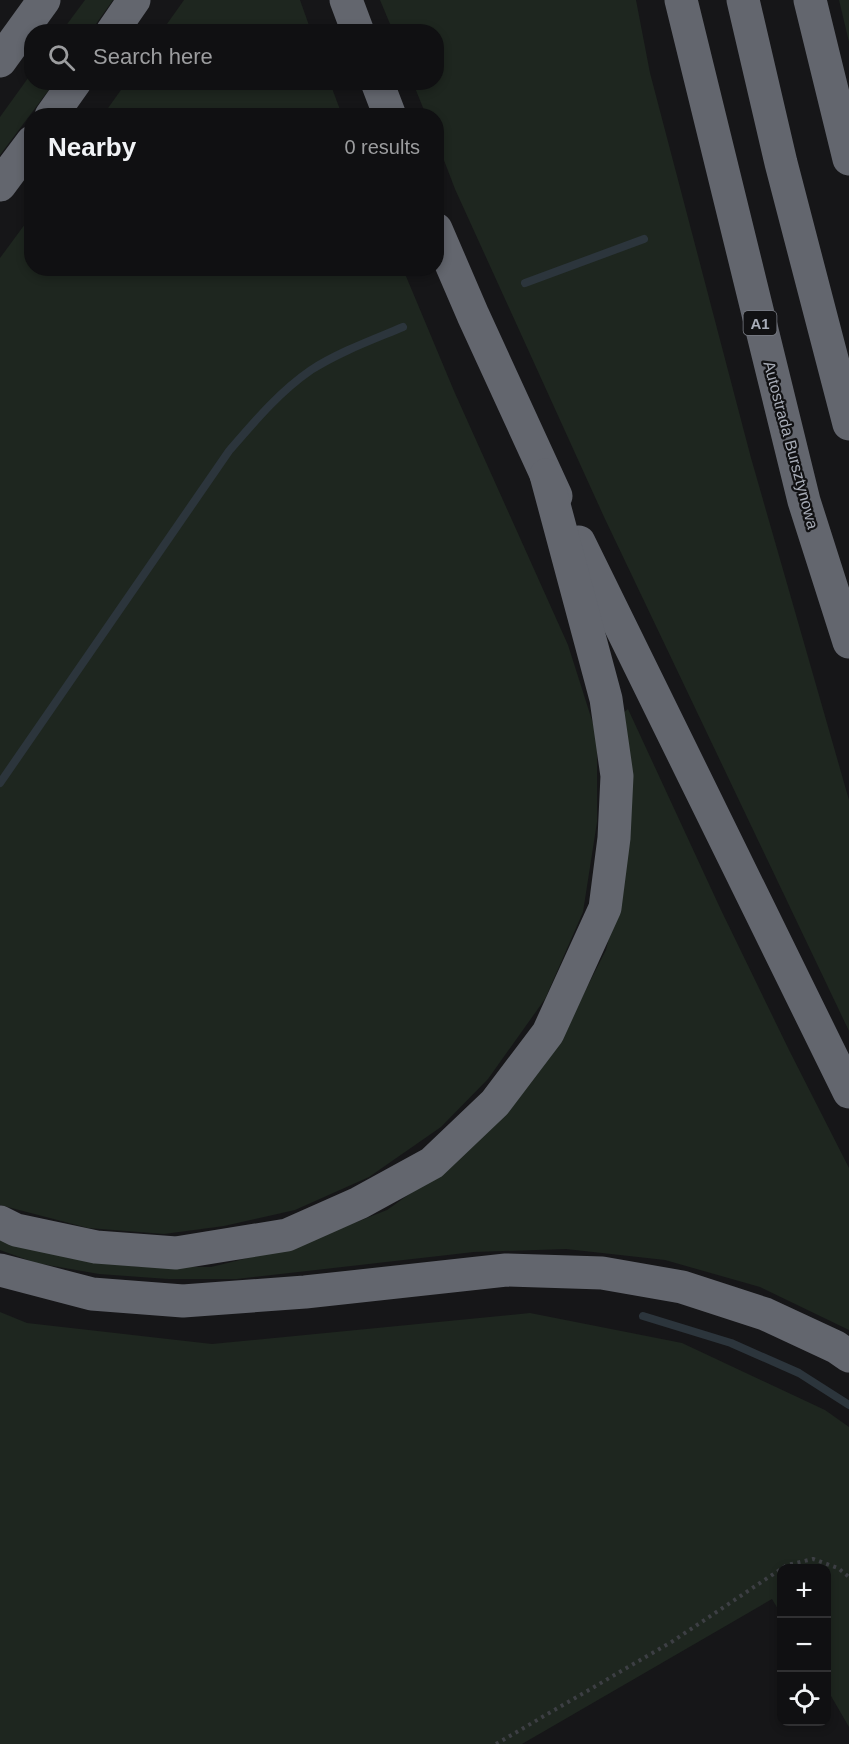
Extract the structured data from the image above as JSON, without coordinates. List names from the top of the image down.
{
  "streets": {
    "highway": ["A1", "Autostrada Bursztynowa"]
  },
  "page": {
    "search": "Search here",
    "heading": ["Nearby", "0 results"],
    "map_buttons": ["+", "−"]
  }
}
